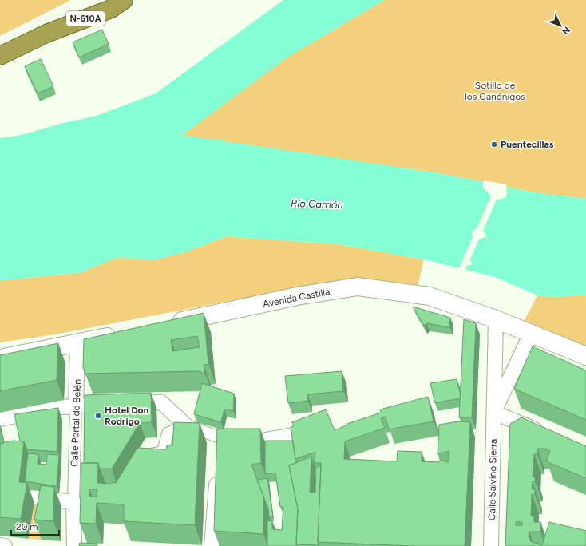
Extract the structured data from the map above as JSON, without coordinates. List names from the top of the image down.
{
  "streets": {
    "highway": ["N-610A"],
    "main road": ["Avenida Castilla"],
    "street": ["Calle Portal de Belén", "Calle Salvino Sierra"]
  },
  "crossings": [
    ["Avenida Castilla", "Calle Salvino Sierra"]
  ],
  "water": ["Río Carrión"],
  "parks": ["Sotillo de los Canónigos"],
  "places": ["Puentecillas", "Hotel Don Rodrigo"],
  "scale_bar": "20 m",
  "north": "bottom right"
}
